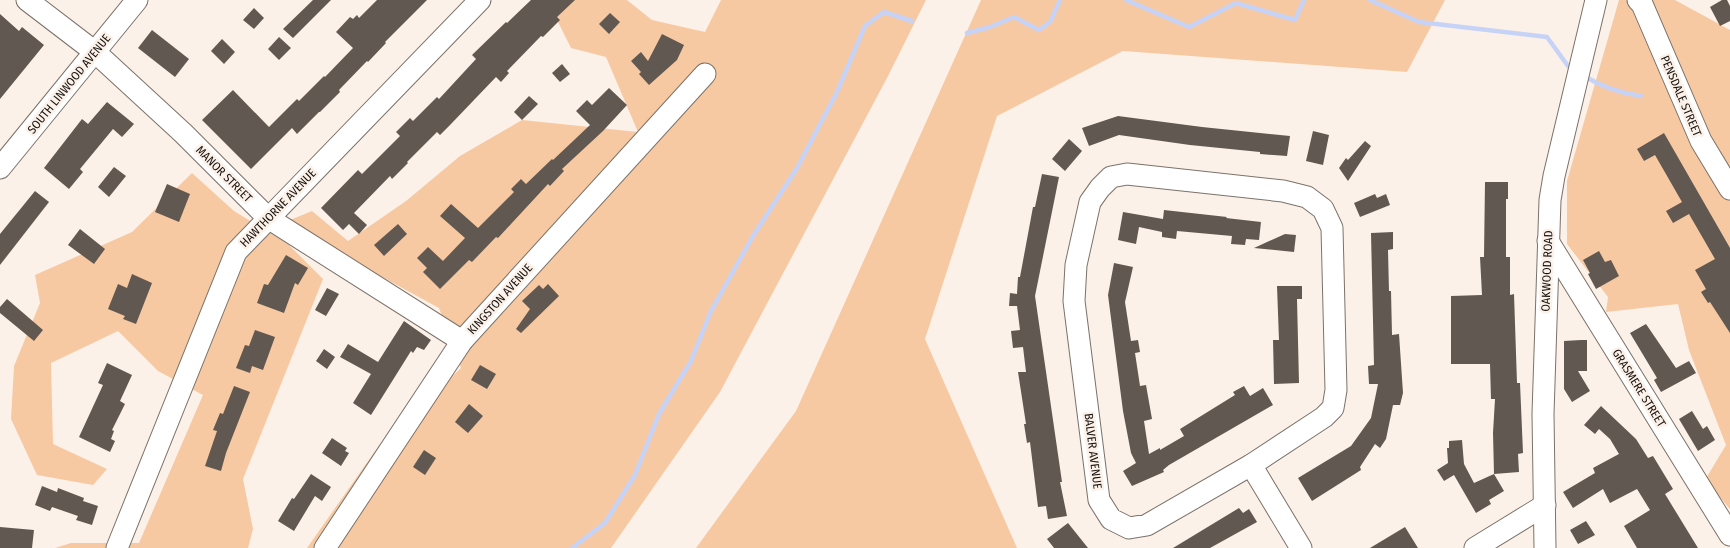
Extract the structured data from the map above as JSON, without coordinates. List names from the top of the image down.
{
  "streets": {
    "street": [
      "SOUTH LINWOOD AVENUE",
      "PENSDALE STREET",
      "MANOR STREET",
      "HAWTHORNE AVENUE",
      "OAKWOOD ROAD",
      "KINGSTON AVENUE",
      "GRASMERE STREET",
      "BALVER AVENUE"
    ]
  },
  "crossings": [
    ["SOUTH LINWOOD AVENUE", "MANOR STREET"],
    ["MANOR STREET", "HAWTHORNE AVENUE"],
    ["MANOR STREET", "KINGSTON AVENUE"],
    ["OAKWOOD ROAD", "GRASMERE STREET"]
  ]
}
